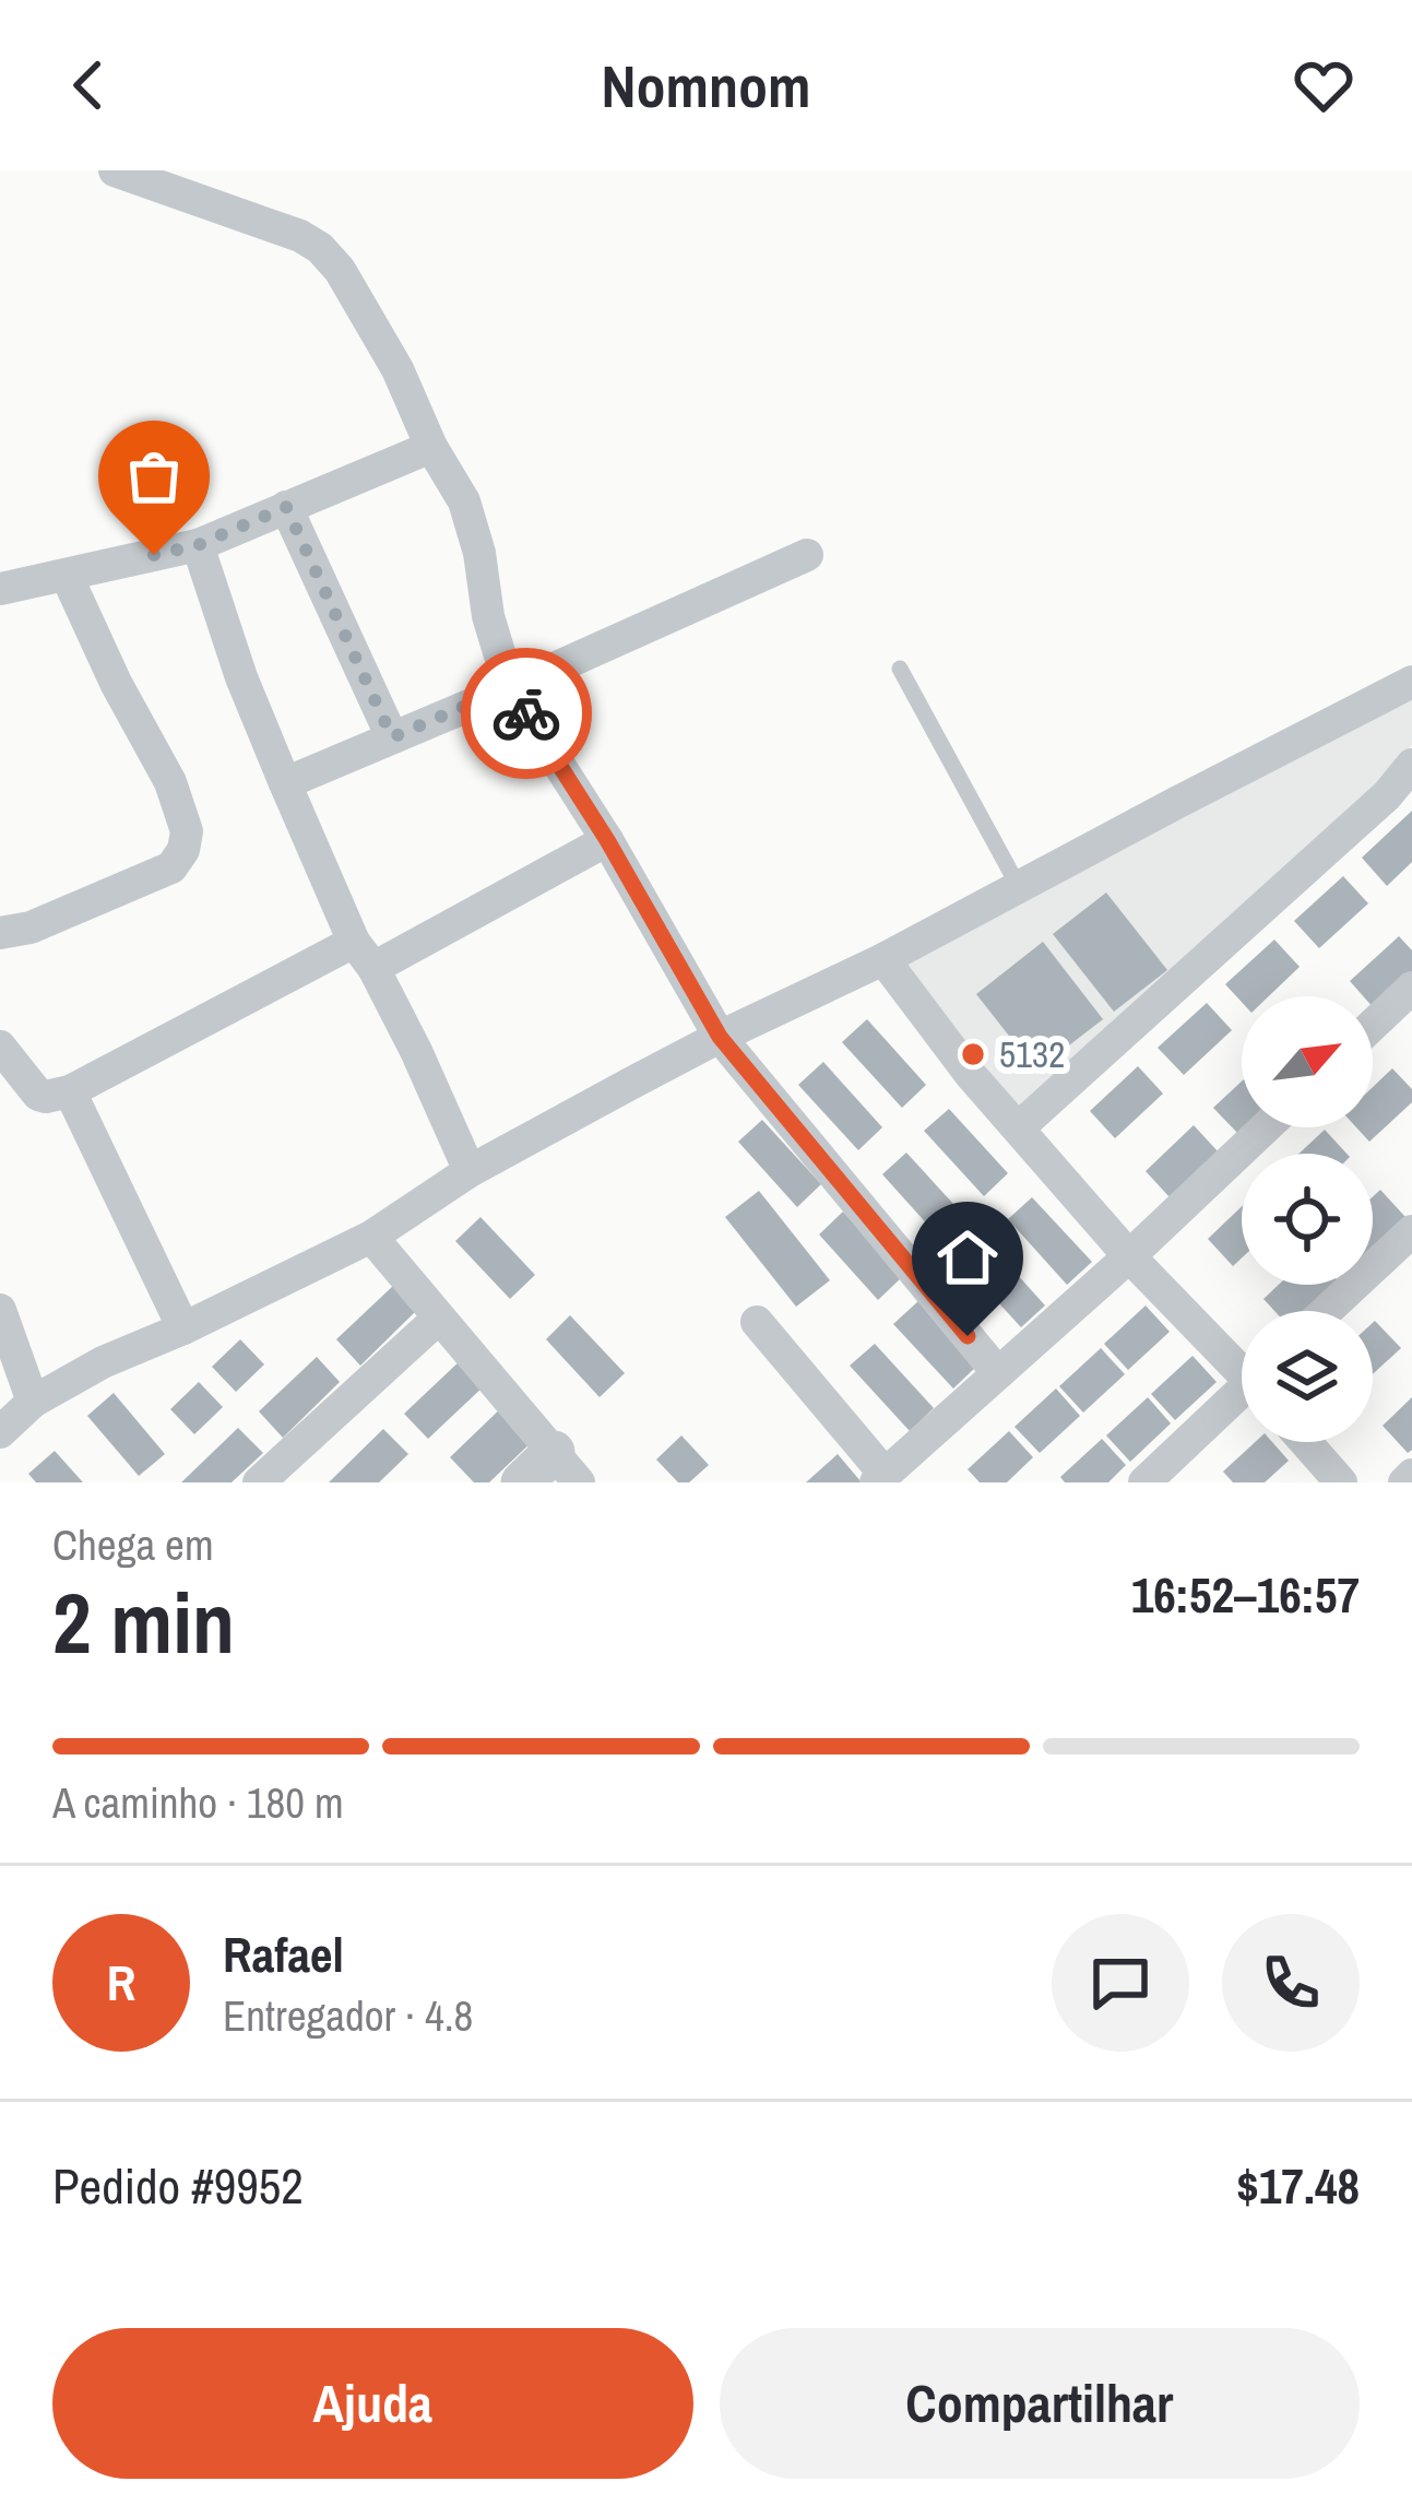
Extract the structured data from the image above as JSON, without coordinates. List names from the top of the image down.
{
  "places": ["5132"],
  "north": "top right",
  "page": {
    "header": "Nomnom",
    "heading": ["2 min", "Chega em", "16:52–16:57"],
    "panel": [
      "Rafael",
      "Entregador · 4.8",
      "Pedido #9952",
      "$17.48"
    ],
    "bar": "A caminho · 180 m",
    "round": "R",
    "buttons": ["Ajuda", "Compartilhar"]
  }
}
